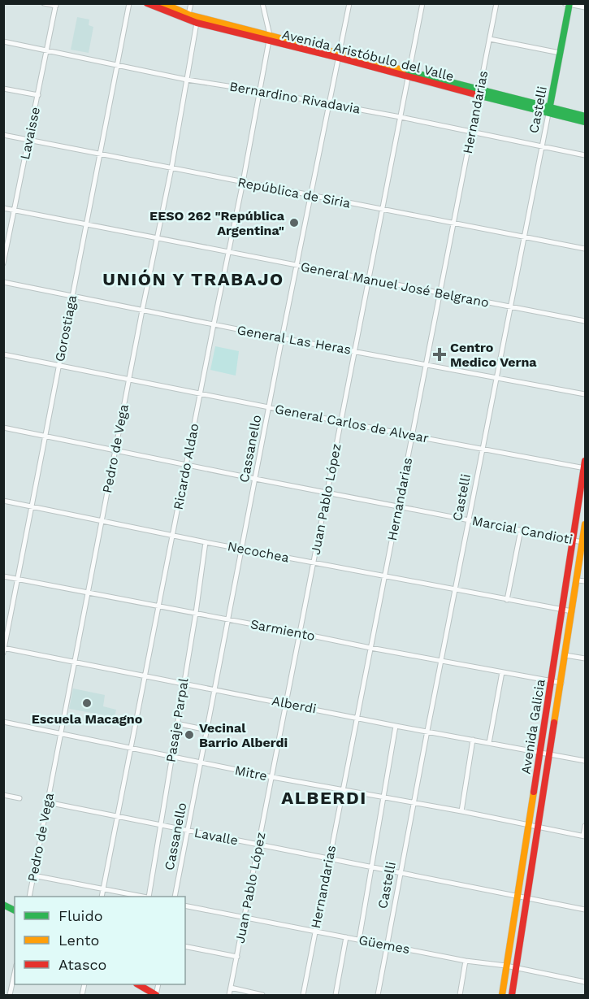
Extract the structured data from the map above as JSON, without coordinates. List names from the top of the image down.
{
  "streets": {
    "main road": ["Avenida Aristóbulo del Valle", "Castelli", "Avenida Galicia"],
    "street": [
      "Bernardino Rivadavia",
      "Hernandarias",
      "Lavaisse",
      "República de Siria",
      "General Manuel José Belgrano",
      "Gorostiaga",
      "General Las Heras",
      "General Carlos de Alvear",
      "Pedro de Vega",
      "Cassanello",
      "Ricardo Aldao",
      "Juan Pablo López",
      "Marcial Candioti",
      "Necochea",
      "Sarmiento",
      "Alberdi",
      "Pasaje Parpal",
      "Mitre",
      "Lavalle",
      "Güemes"
    ]
  },
  "crossings": [
    ["Avenida Aristóbulo del Valle", "Castelli"],
    ["Avenida Aristóbulo del Valle", "Hernandarias"],
    ["Avenida Aristóbulo del Valle", "Pedro de Vega"],
    ["Avenida Aristóbulo del Valle", "Cassanello"],
    ["Avenida Aristóbulo del Valle", "Ricardo Aldao"],
    ["Avenida Aristóbulo del Valle", "Juan Pablo López"],
    ["Bernardino Rivadavia", "Castelli"],
    ["Bernardino Rivadavia", "Hernandarias"],
    ["Bernardino Rivadavia", "Lavaisse"],
    ["Bernardino Rivadavia", "Gorostiaga"],
    ["Bernardino Rivadavia", "Pedro de Vega"],
    ["Bernardino Rivadavia", "Cassanello"],
    ["Bernardino Rivadavia", "Ricardo Aldao"],
    ["Bernardino Rivadavia", "Juan Pablo López"],
    ["Castelli", "República de Siria"],
    ["Castelli", "General Manuel José Belgrano"],
    ["Castelli", "General Las Heras"],
    ["Castelli", "General Carlos de Alvear"],
    ["Castelli", "Marcial Candioti"],
    ["Castelli", "Necochea"],
    ["Castelli", "Sarmiento"],
    ["Castelli", "Alberdi"],
    ["Castelli", "Mitre"],
    ["Castelli", "Lavalle"],
    ["Castelli", "Güemes"],
    ["Hernandarias", "República de Siria"],
    ["Hernandarias", "General Manuel José Belgrano"],
    ["Hernandarias", "General Las Heras"],
    ["Hernandarias", "General Carlos de Alvear"],
    ["Hernandarias", "Marcial Candioti"],
    ["Hernandarias", "Necochea"],
    ["Hernandarias", "Sarmiento"],
    ["Hernandarias", "Alberdi"],
    ["Hernandarias", "Mitre"],
    ["Hernandarias", "Lavalle"],
    ["Hernandarias", "Güemes"],
    ["Lavaisse", "República de Siria"],
    ["Lavaisse", "General Manuel José Belgrano"],
    ["República de Siria", "Gorostiaga"],
    ["República de Siria", "Pedro de Vega"],
    ["República de Siria", "Cassanello"],
    ["República de Siria", "Ricardo Aldao"],
    ["República de Siria", "Juan Pablo López"],
    ["General Manuel José Belgrano", "Gorostiaga"],
    ["General Manuel José Belgrano", "Pedro de Vega"],
    ["General Manuel José Belgrano", "Cassanello"],
    ["General Manuel José Belgrano", "Ricardo Aldao"],
    ["General Manuel José Belgrano", "Juan Pablo López"],
    ["Gorostiaga", "General Las Heras"],
    ["Gorostiaga", "General Carlos de Alvear"],
    ["Gorostiaga", "Marcial Candioti"],
    ["Gorostiaga", "Necochea"],
    ["Gorostiaga", "Sarmiento"],
    ["Gorostiaga", "Alberdi"],
    ["General Las Heras", "Pedro de Vega"],
    ["General Las Heras", "Cassanello"],
    ["General Las Heras", "Ricardo Aldao"],
    ["General Las Heras", "Juan Pablo López"],
    ["General Carlos de Alvear", "Pedro de Vega"],
    ["General Carlos de Alvear", "Cassanello"],
    ["General Carlos de Alvear", "Ricardo Aldao"],
    ["General Carlos de Alvear", "Juan Pablo López"],
    ["General Carlos de Alvear", "Avenida Galicia"],
    ["Pedro de Vega", "Marcial Candioti"],
    ["Pedro de Vega", "Necochea"],
    ["Pedro de Vega", "Sarmiento"],
    ["Pedro de Vega", "Alberdi"],
    ["Pedro de Vega", "Mitre"],
    ["Pedro de Vega", "Lavalle"],
    ["Cassanello", "Marcial Candioti"],
    ["Cassanello", "Necochea"],
    ["Cassanello", "Sarmiento"],
    ["Cassanello", "Alberdi"],
    ["Cassanello", "Mitre"],
    ["Cassanello", "Lavalle"],
    ["Ricardo Aldao", "Marcial Candioti"],
    ["Ricardo Aldao", "Necochea"],
    ["Ricardo Aldao", "Sarmiento"],
    ["Ricardo Aldao", "Alberdi"],
    ["Ricardo Aldao", "Mitre"],
    ["Ricardo Aldao", "Lavalle"],
    ["Juan Pablo López", "Marcial Candioti"],
    ["Juan Pablo López", "Necochea"],
    ["Juan Pablo López", "Sarmiento"],
    ["Juan Pablo López", "Alberdi"],
    ["Juan Pablo López", "Mitre"],
    ["Juan Pablo López", "Lavalle"],
    ["Juan Pablo López", "Güemes"],
    ["Marcial Candioti", "Avenida Galicia"],
    ["Necochea", "Pasaje Parpal"],
    ["Necochea", "Avenida Galicia"],
    ["Sarmiento", "Pasaje Parpal"],
    ["Sarmiento", "Avenida Galicia"],
    ["Alberdi", "Pasaje Parpal"],
    ["Alberdi", "Avenida Galicia"],
    ["Pasaje Parpal", "Mitre"],
    ["Pasaje Parpal", "Lavalle"],
    ["Avenida Galicia", "Mitre"],
    ["Avenida Galicia", "Lavalle"],
    ["Avenida Galicia", "Güemes"]
  ],
  "districts": ["UNIÓN Y TRABAJO", "ALBERDI"],
  "places": {
    "other": ["EESO 262 \"República Argentina\"", "Escuela Macagno", "Vecinal Barrio Alberdi"],
    "health": ["Centro Medico Verna"]
  },
  "legend": ["Fluido", "Lento", "Atasco"]
}
